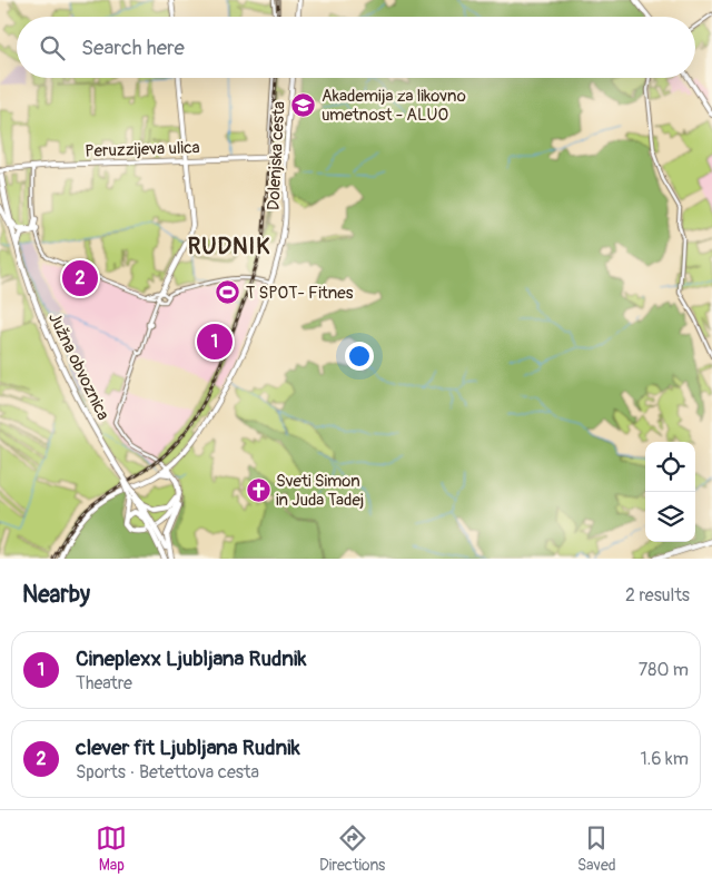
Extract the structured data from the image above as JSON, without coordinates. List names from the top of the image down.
{
  "streets": {
    "highway": ["Južna obvoznica"],
    "main road": ["Peruzzijeva ulica", "Dolenjska cesta"]
  },
  "crossings": [
    ["Peruzzijeva ulica", "Dolenjska cesta"],
    ["Peruzzijeva ulica", "Južna obvoznica"]
  ],
  "districts": ["RUDNIK"],
  "places": {
    "school or university": ["Akademija za likovno umetnost - ALUO"],
    "sports": ["T SPOT- Fitnes"],
    "church": ["Sveti Simon in Juda Tadej"]
  },
  "page": {
    "search": "Search here",
    "pins": ["2", "1"],
    "heading": ["Nearby", "2 results"],
    "list": [
      {
        "mark": "1",
        "name": "Cineplexx Ljubljana Rudnik",
        "note": "Theatre",
        "value": "780 m"
      },
      {
        "mark": "2",
        "name": "clever fit Ljubljana Rudnik",
        "note": "Sports · Betettova cesta",
        "value": "1.6 km"
      }
    ],
    "nav": ["Map", "Directions", "Saved"]
  }
}
